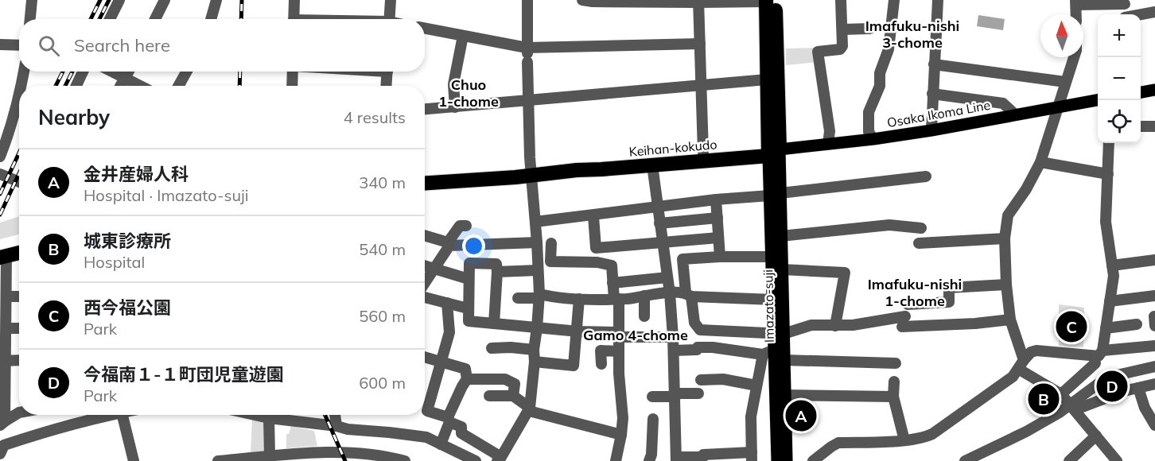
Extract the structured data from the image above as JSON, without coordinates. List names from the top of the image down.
{
  "streets": {
    "highway": ["Keihan-kokudo"],
    "main road": ["Osaka Ikoma Line", "Imazato-suji"]
  },
  "crossings": [
    ["Osaka Ikoma Line", "Keihan-kokudo"],
    ["Osaka Ikoma Line", "Imazato-suji"],
    ["Keihan-kokudo", "Imazato-suji"]
  ],
  "districts": [
    "Imafuku-nishi 3-chome",
    "Chuo 1-chome",
    "Imafuku-nishi 1-chome",
    "Gamo 4-chome"
  ],
  "north": "top",
  "page": {
    "map_buttons": ["+", "−"],
    "search": "Search here",
    "heading": ["Nearby", "4 results"],
    "list": [
      {
        "mark": "A",
        "name": "金井産婦人科",
        "note": "Hospital · Imazato-suji",
        "value": "340 m"
      },
      {
        "mark": "B",
        "name": "城東診療所",
        "note": "Hospital",
        "value": "540 m"
      },
      {
        "mark": "C",
        "name": "西今福公園",
        "note": "Park",
        "value": "560 m"
      },
      {
        "mark": "D",
        "name": "今福南１-１町団児童遊園",
        "note": "Park",
        "value": "600 m"
      }
    ],
    "pins": [
      "C",
      "D",
      "B",
      "A"
    ]
  }
}
